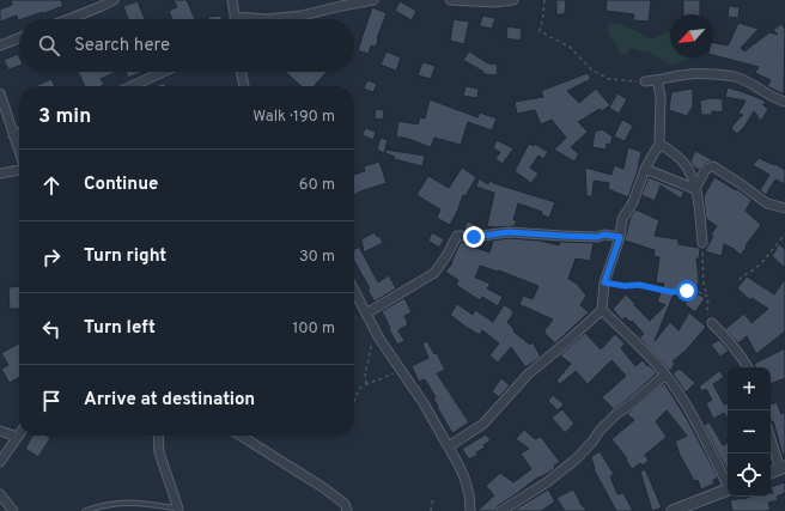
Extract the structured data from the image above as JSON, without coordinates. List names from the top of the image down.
{
  "north": "bottom left",
  "page": {
    "search": "Search here",
    "heading": ["3 min", "Walk · 190 m"],
    "list": [
      ["Continue", "60 m"],
      ["Turn right", "30 m"],
      ["Turn left", "100 m"],
      "Arrive at destination"
    ],
    "map_buttons": ["+", "−"]
  }
}
